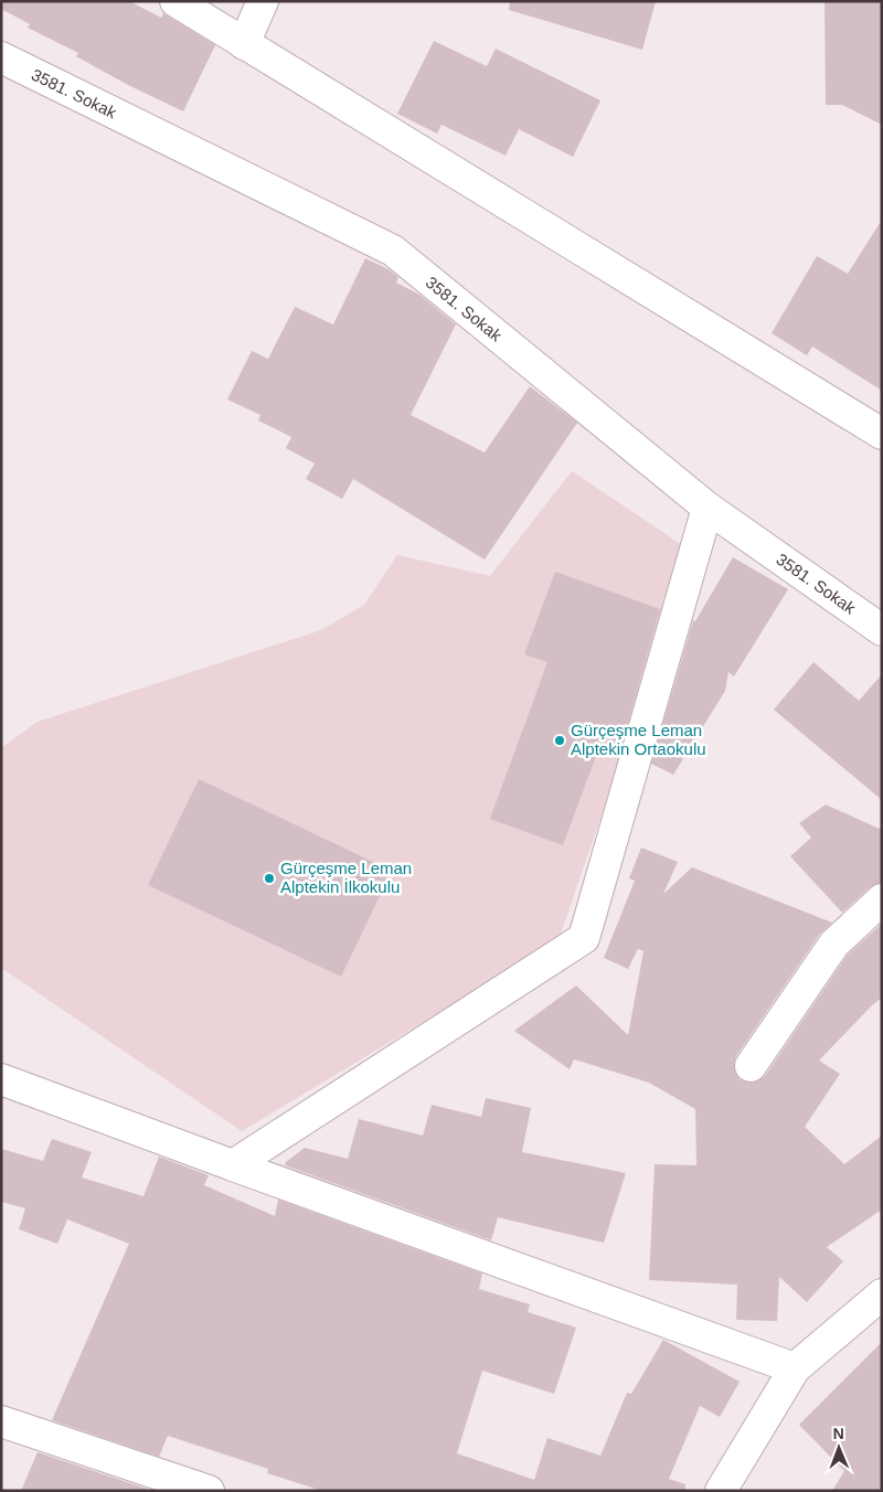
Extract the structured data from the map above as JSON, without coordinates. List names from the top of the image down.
{
  "streets": {
    "street": ["3581. Sokak"]
  },
  "places": ["Gürçeşme Leman Alptekin Ortaokulu", "Gürçeşme Leman Alptekin İlkokulu"],
  "north": "top"
}
